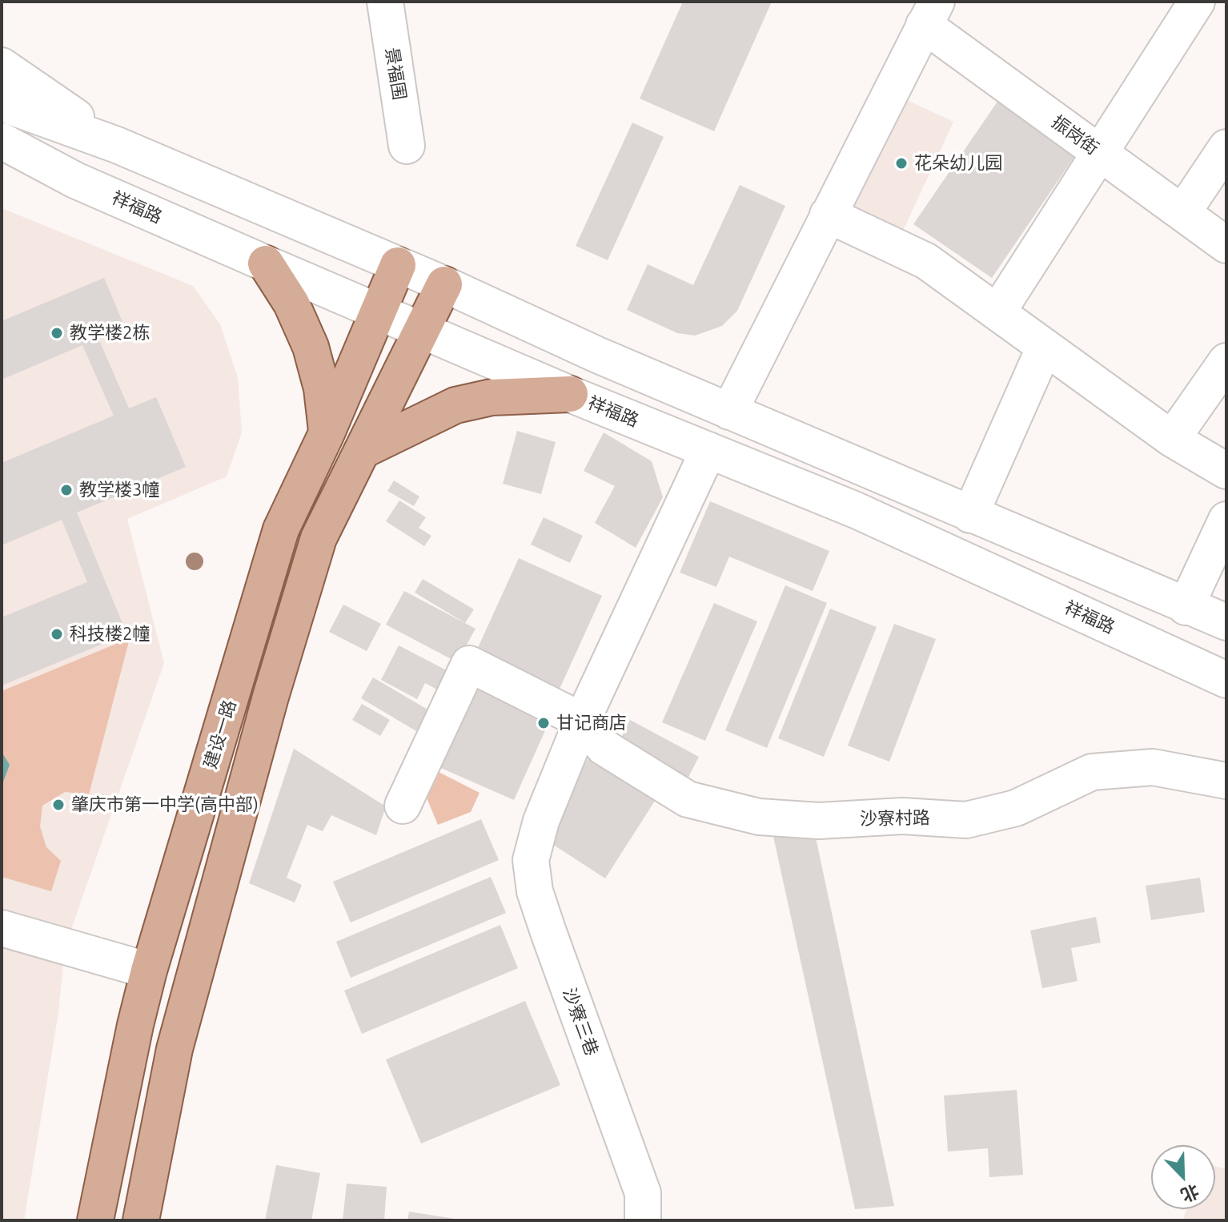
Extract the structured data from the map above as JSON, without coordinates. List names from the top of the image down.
{
  "streets": {
    "main road": ["建设一路"],
    "street": [
      "景福围",
      "振岗街",
      "祥福路",
      "沙寮村路",
      "沙寮三巷"
    ]
  },
  "crossings": [
    ["祥福路", "建设一路"],
    ["祥福路", "沙寮三巷"],
    ["沙寮村路", "沙寮三巷"]
  ],
  "places": [
    "花朵幼儿园",
    "教学楼2栋",
    "教学楼3幢",
    "科技楼2幢",
    "甘记商店",
    "肇庆市第一中学(高中部)"
  ],
  "north": "bottom right"
}
